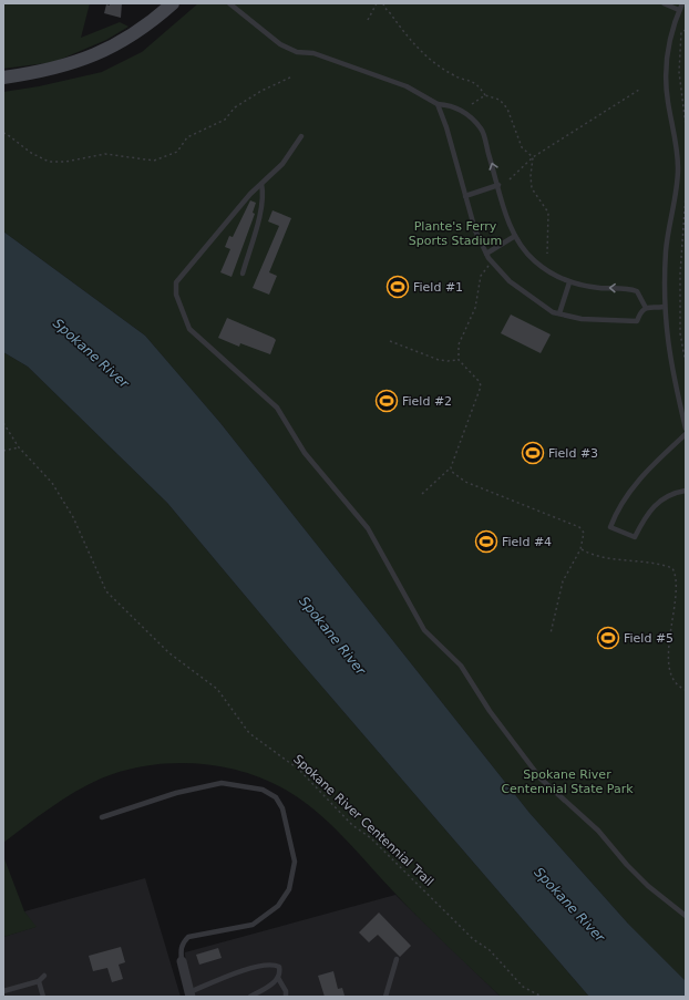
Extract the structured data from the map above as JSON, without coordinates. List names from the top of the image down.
{
  "streets": {
    "path": ["Spokane River Centennial Trail"]
  },
  "water": ["Spokane River"],
  "parks": ["Plante's Ferry Sports Stadium", "Spokane River Centennial State Park"],
  "places": {
    "sports": [
      "Field #1",
      "Field #2",
      "Field #3",
      "Field #4",
      "Field #5"
    ]
  }
}
